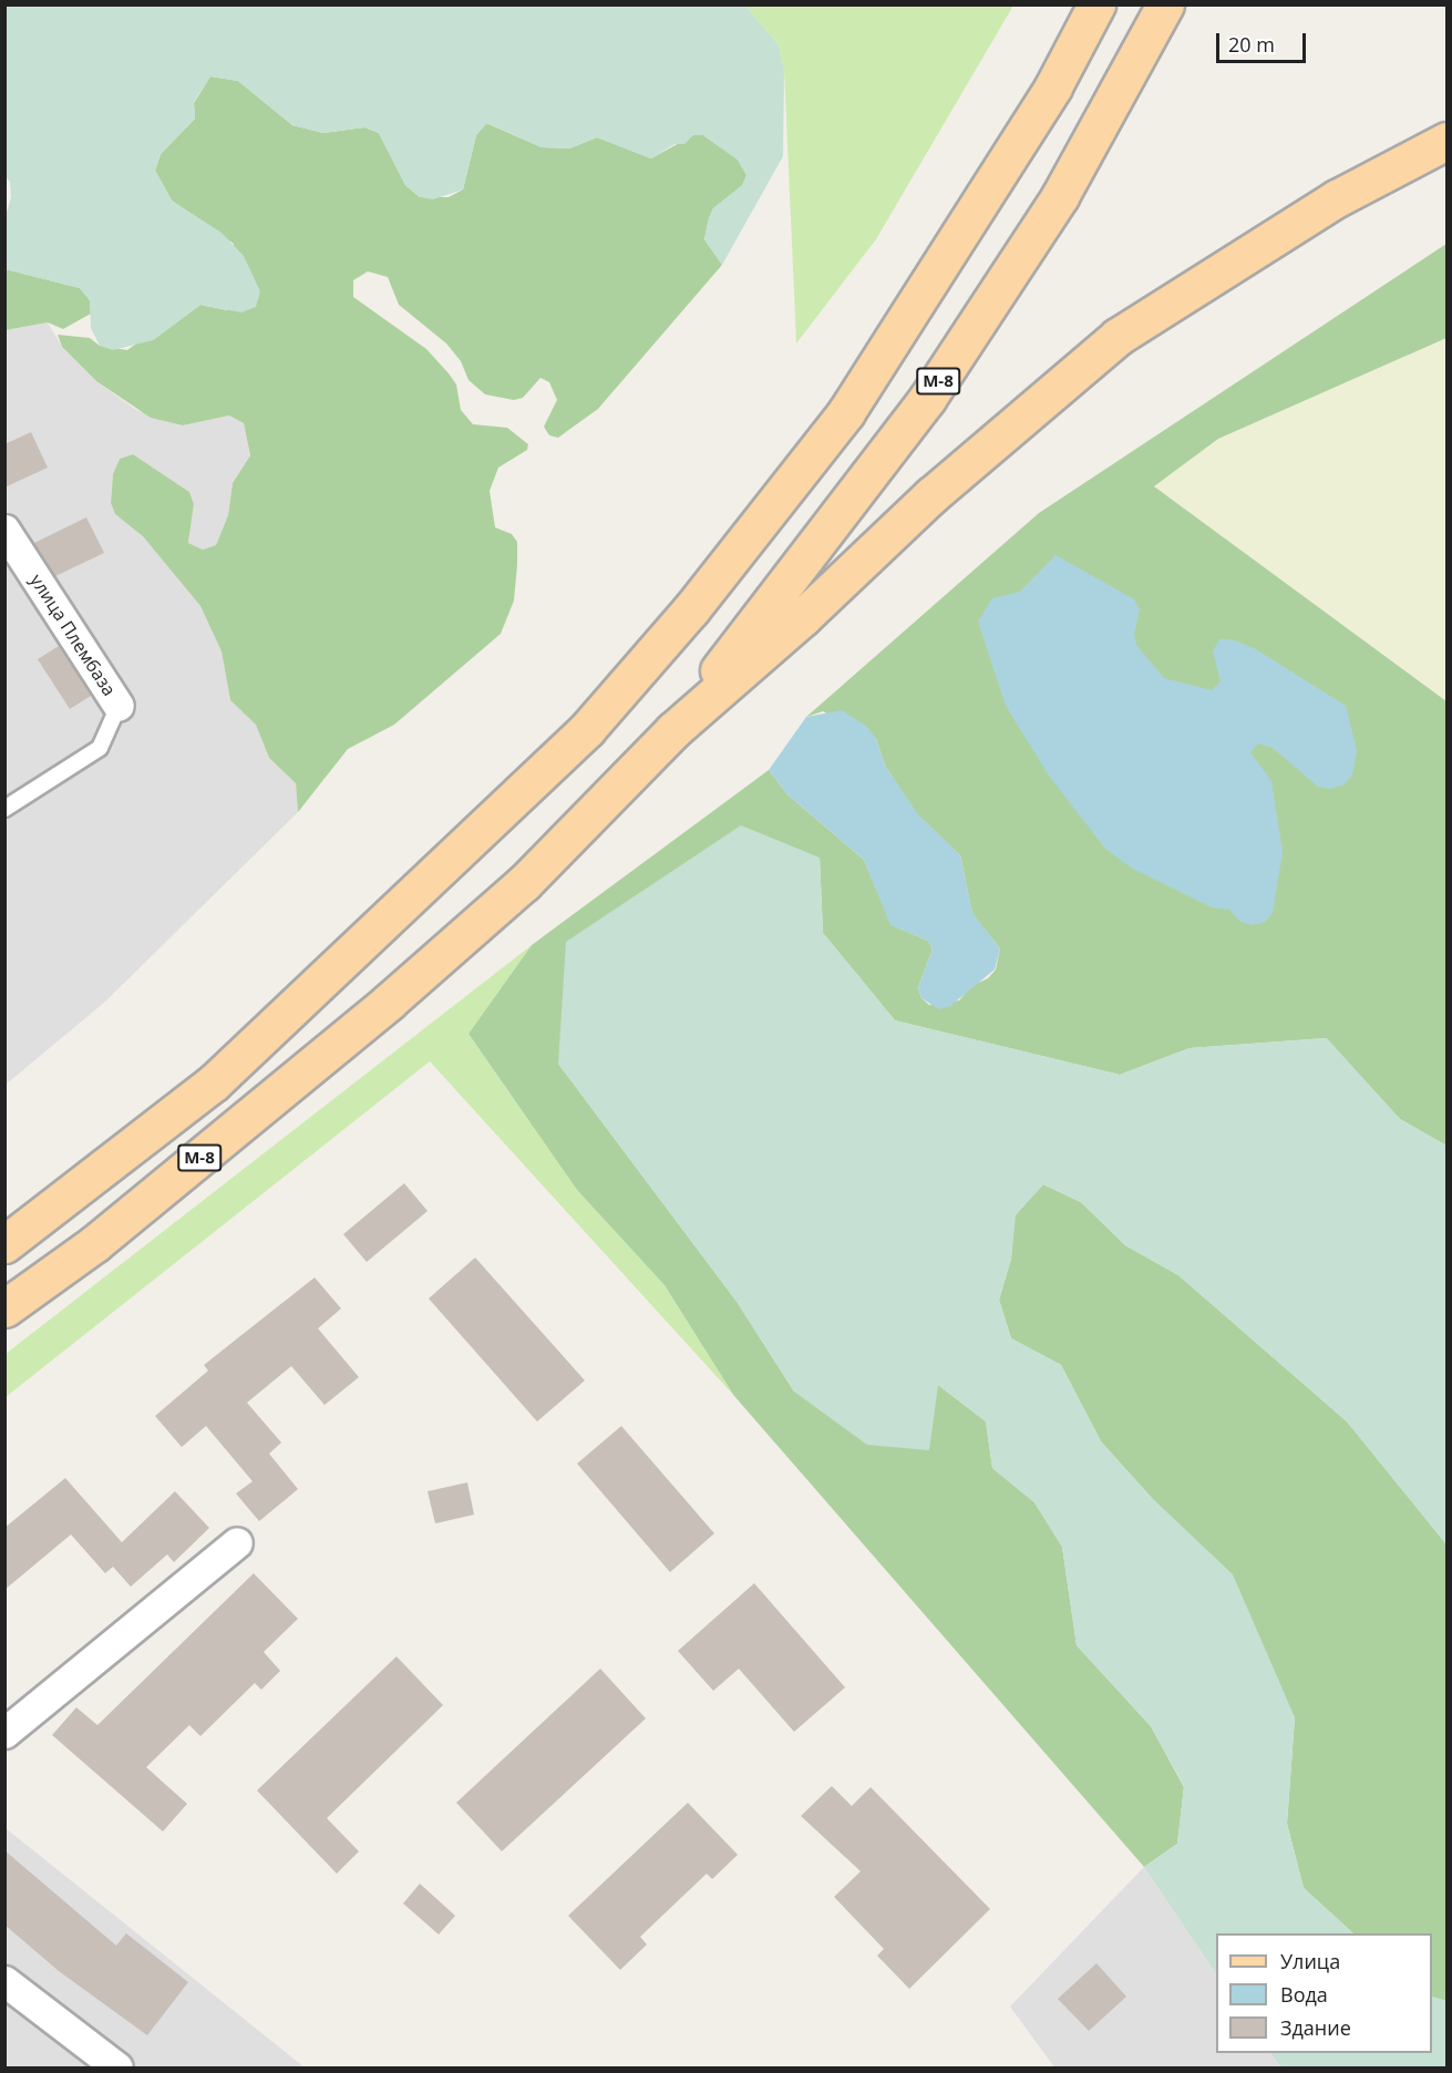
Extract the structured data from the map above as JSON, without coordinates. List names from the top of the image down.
{
  "streets": {
    "main road": ["М-8"],
    "street": ["улица Плембаза"]
  },
  "legend": ["Улица", "Вода", "Здание"],
  "scale_bar": "20 m"
}
